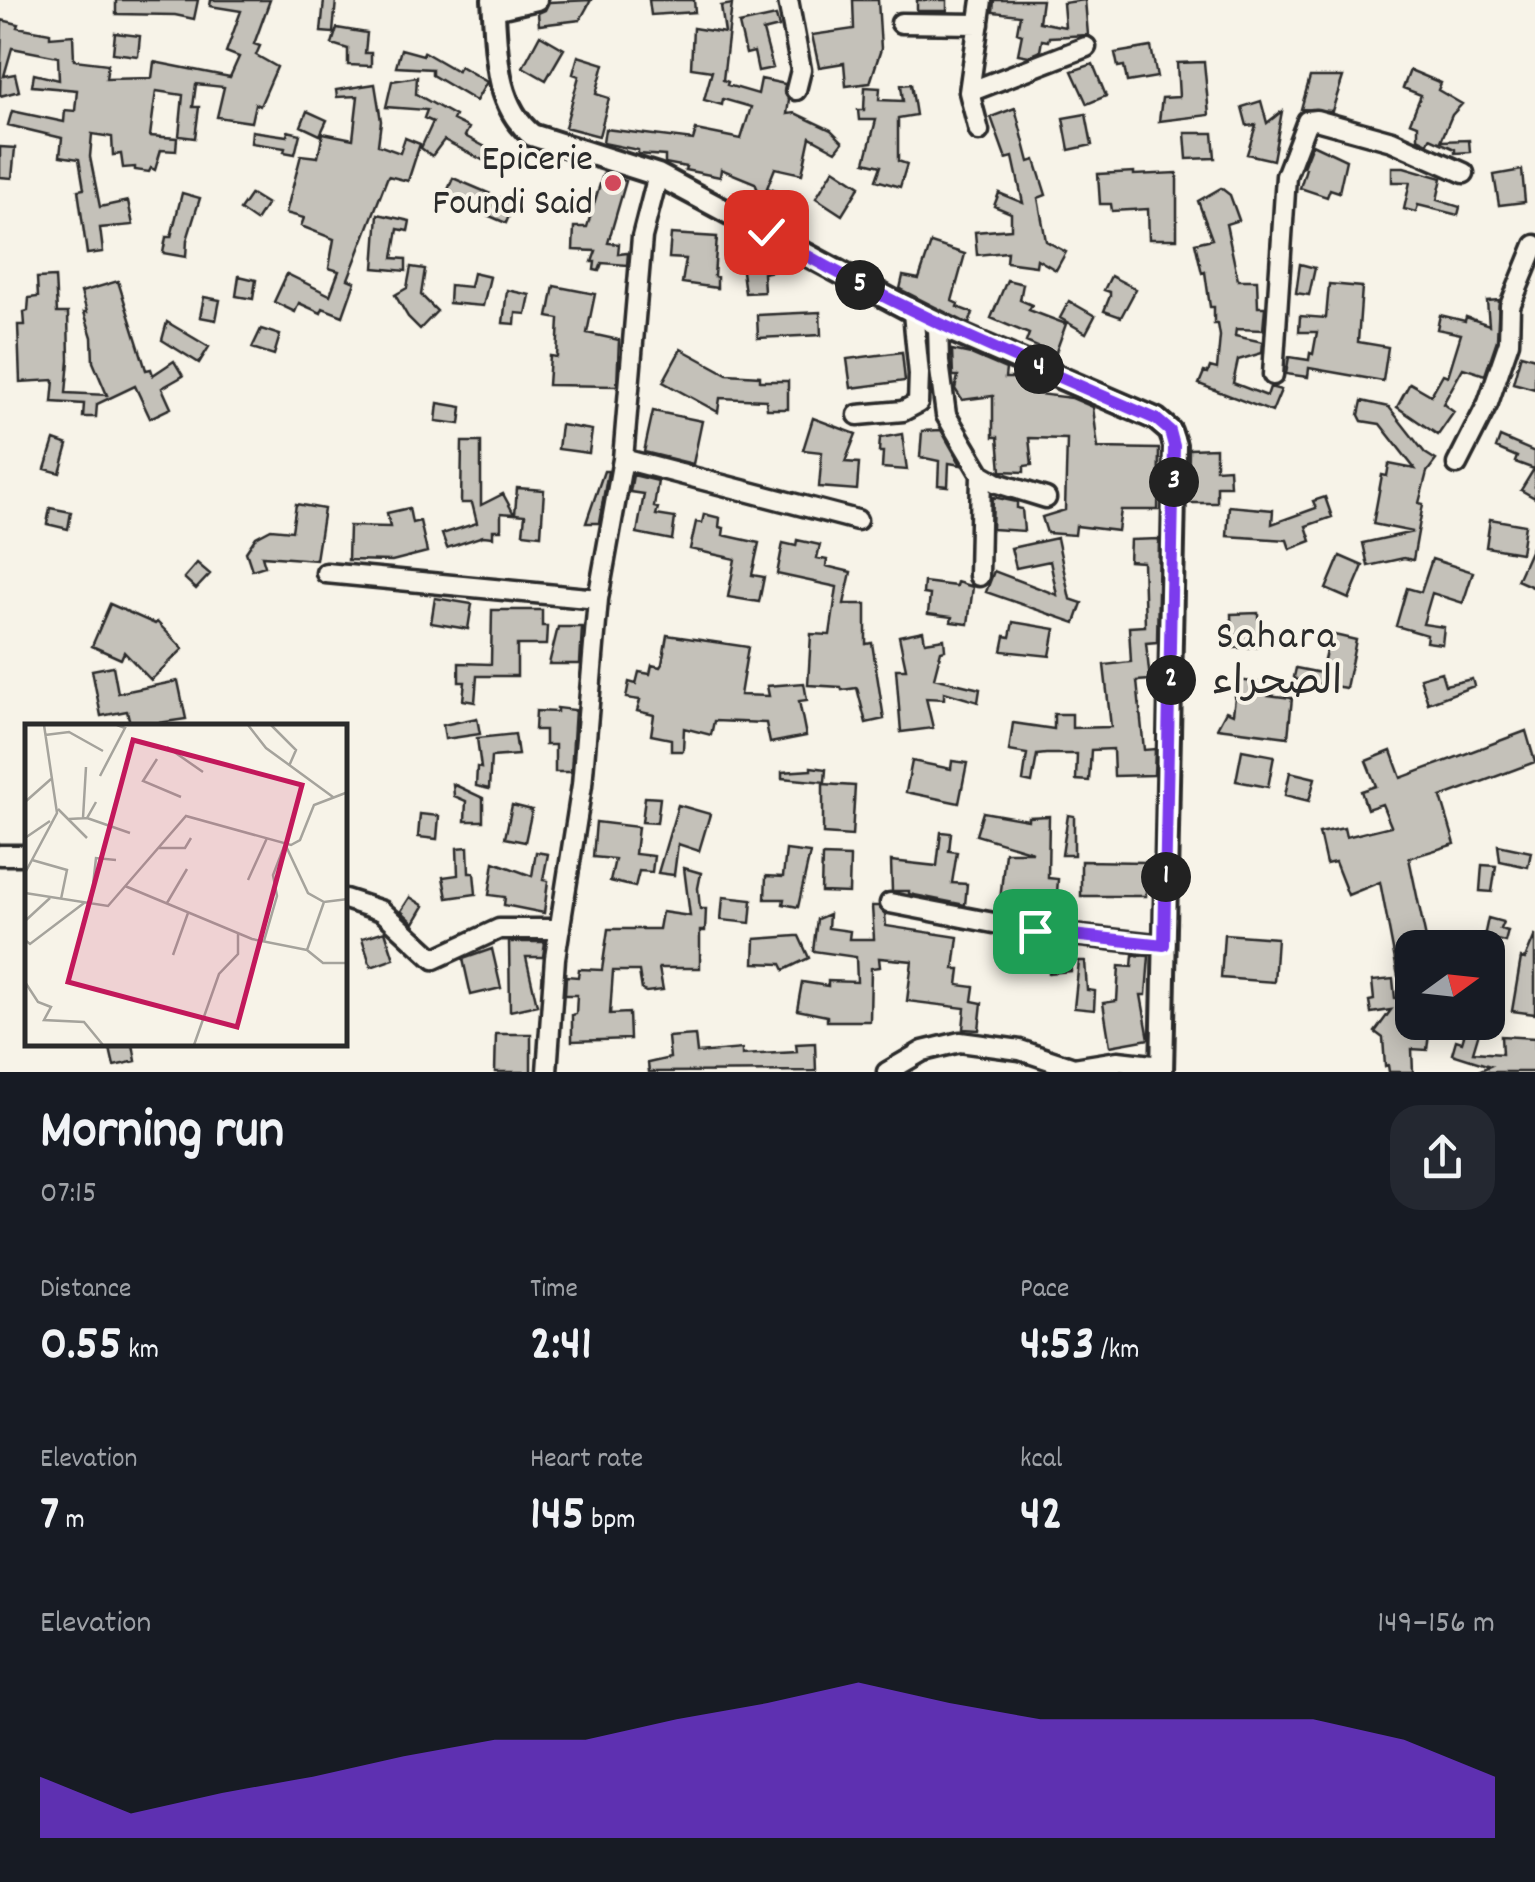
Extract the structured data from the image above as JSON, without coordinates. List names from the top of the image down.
{
  "districts": ["Sahara الصحراء"],
  "places": ["Epicerie Foundi Said"],
  "north": "right",
  "page": {
    "pins": [
      "5",
      "4",
      "3",
      "2",
      "1"
    ],
    "heading": ["Morning run", "07:15"],
    "stats": [
      ["Distance", "0.55 km"],
      ["Time", "2:41"],
      ["Pace", "4:53 /km"],
      ["Elevation", "7 m"],
      ["Heart rate", "145 bpm"],
      ["kcal", "42"]
    ],
    "chart": ["Elevation", "149–156 m"]
  }
}
